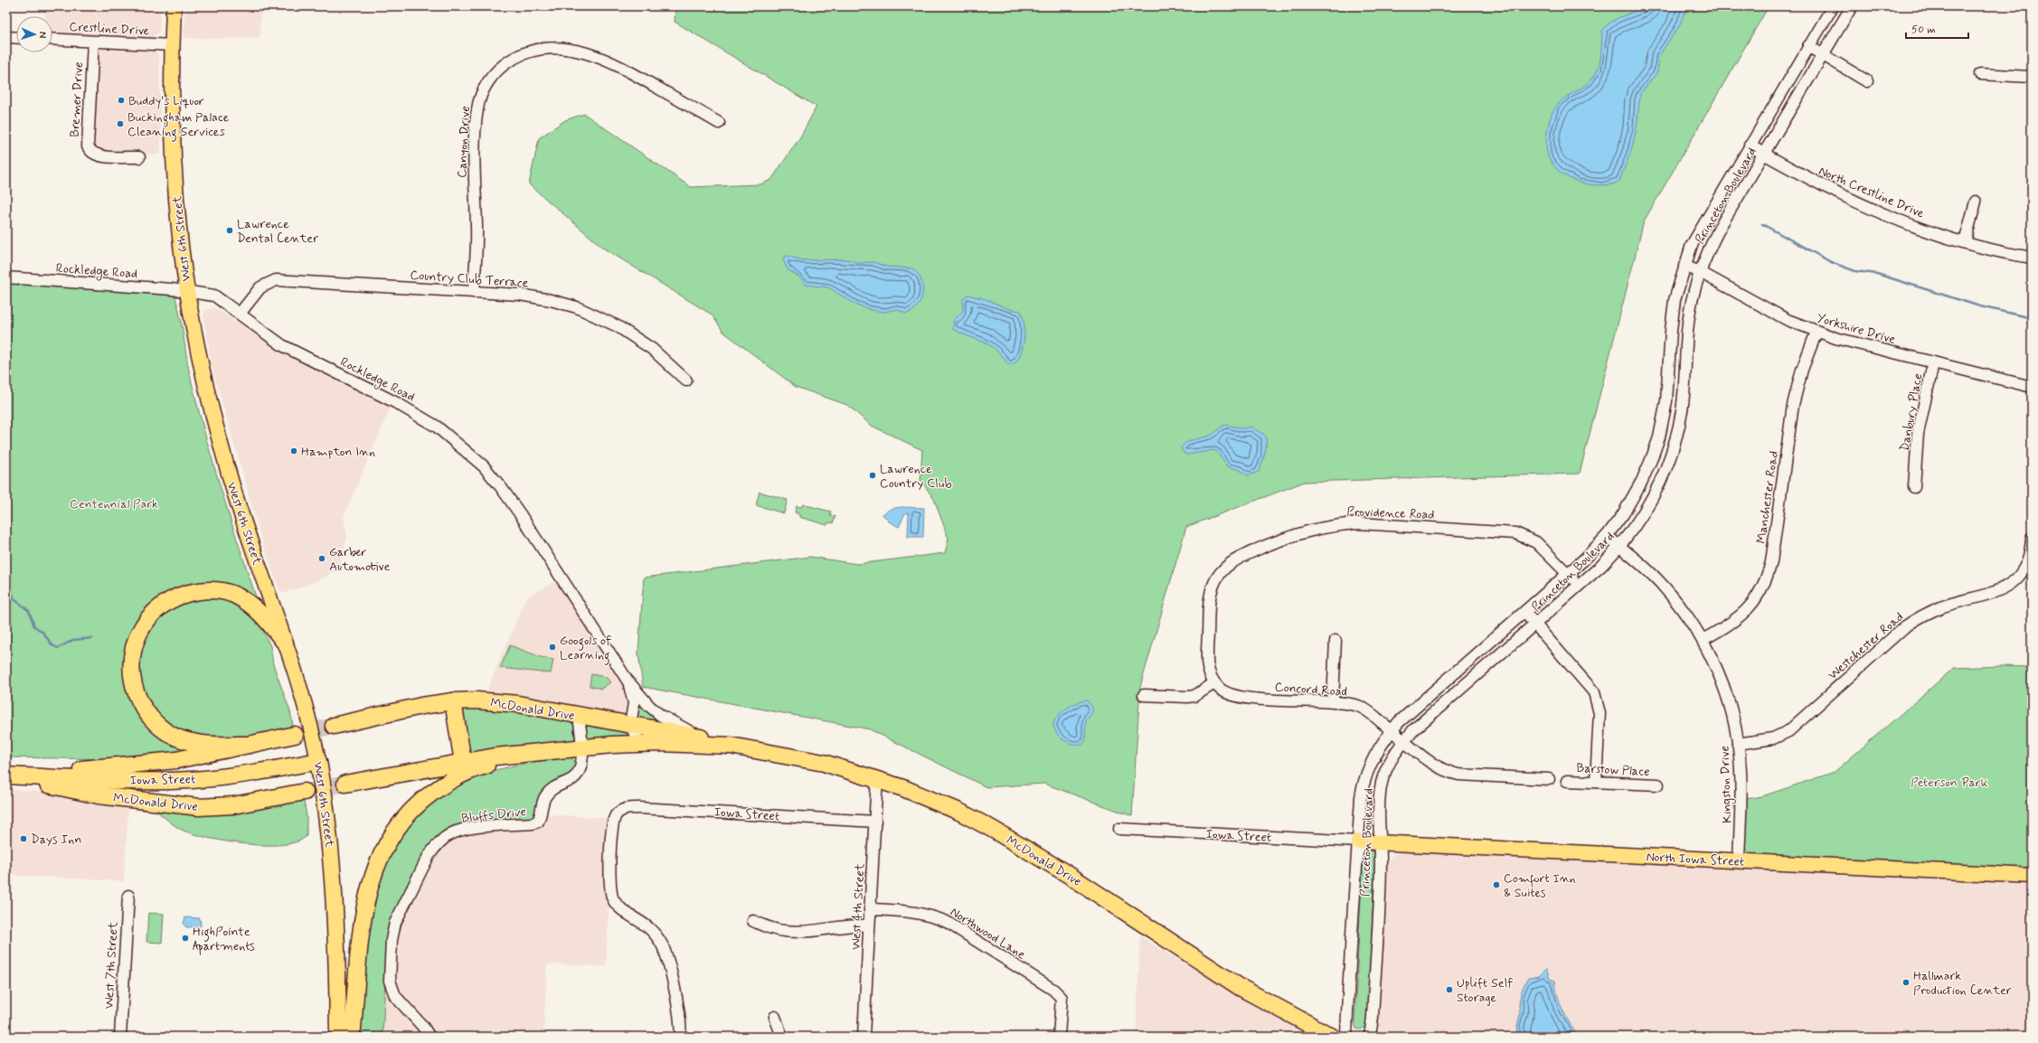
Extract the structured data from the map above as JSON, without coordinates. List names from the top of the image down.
{
  "streets": {
    "highway": ["West 6th Street", "McDonald Drive", "Iowa Street"],
    "main road": ["North Iowa Street"],
    "street": [
      "Crestline Drive",
      "Bremer Drive",
      "Canyon Drive",
      "North Crestline Drive",
      "Princeton Boulevard",
      "Rockledge Road",
      "Country Club Terrace",
      "Yorkshire Drive",
      "Danbury Place",
      "Manchester Road",
      "Providence Road",
      "Westchester Road",
      "Concord Road",
      "Barstow Place",
      "Kingston Drive",
      "Bluffs Drive",
      "West 4th Street",
      "Northwood Lane",
      "West 7th Street"
    ]
  },
  "crossings": [
    ["Crestline Drive", "Bremer Drive"],
    ["Crestline Drive", "West 6th Street"],
    ["Canyon Drive", "Country Club Terrace"],
    ["North Crestline Drive", "Princeton Boulevard"],
    ["Princeton Boulevard", "Yorkshire Drive"],
    ["Princeton Boulevard", "Providence Road"],
    ["Princeton Boulevard", "Concord Road"],
    ["Princeton Boulevard", "Iowa Street"],
    ["Princeton Boulevard", "Kingston Drive"],
    ["Princeton Boulevard", "North Iowa Street"],
    ["West 6th Street", "Rockledge Road"],
    ["West 6th Street", "Iowa Street"],
    ["Rockledge Road", "Country Club Terrace"],
    ["Yorkshire Drive", "Danbury Place"],
    ["Yorkshire Drive", "Manchester Road"],
    ["Manchester Road", "Kingston Drive"],
    ["Providence Road", "Concord Road"],
    ["Westchester Road", "Kingston Drive"],
    ["McDonald Drive", "Iowa Street"],
    ["McDonald Drive", "Bluffs Drive"],
    ["McDonald Drive", "West 4th Street"],
    ["Iowa Street", "North Iowa Street"],
    ["Iowa Street", "West 4th Street"],
    ["Kingston Drive", "North Iowa Street"],
    ["West 4th Street", "Northwood Lane"]
  ],
  "parks": ["Centennial Park", "Peterson Park"],
  "places": [
    "Buddy's Liquor",
    "Buckingham Palace Cleaning Services",
    "Lawrence Dental Center",
    "Hampton Inn",
    "Lawrence Country Club",
    "Garber Automotive",
    "Googols of Learning",
    "Days Inn",
    "Comfort Inn & Suites",
    "HighPointe Apartments",
    "Hallmark Production Center",
    "Uplift Self Storage"
  ],
  "scale_bar": "50 m",
  "north": "right"
}
